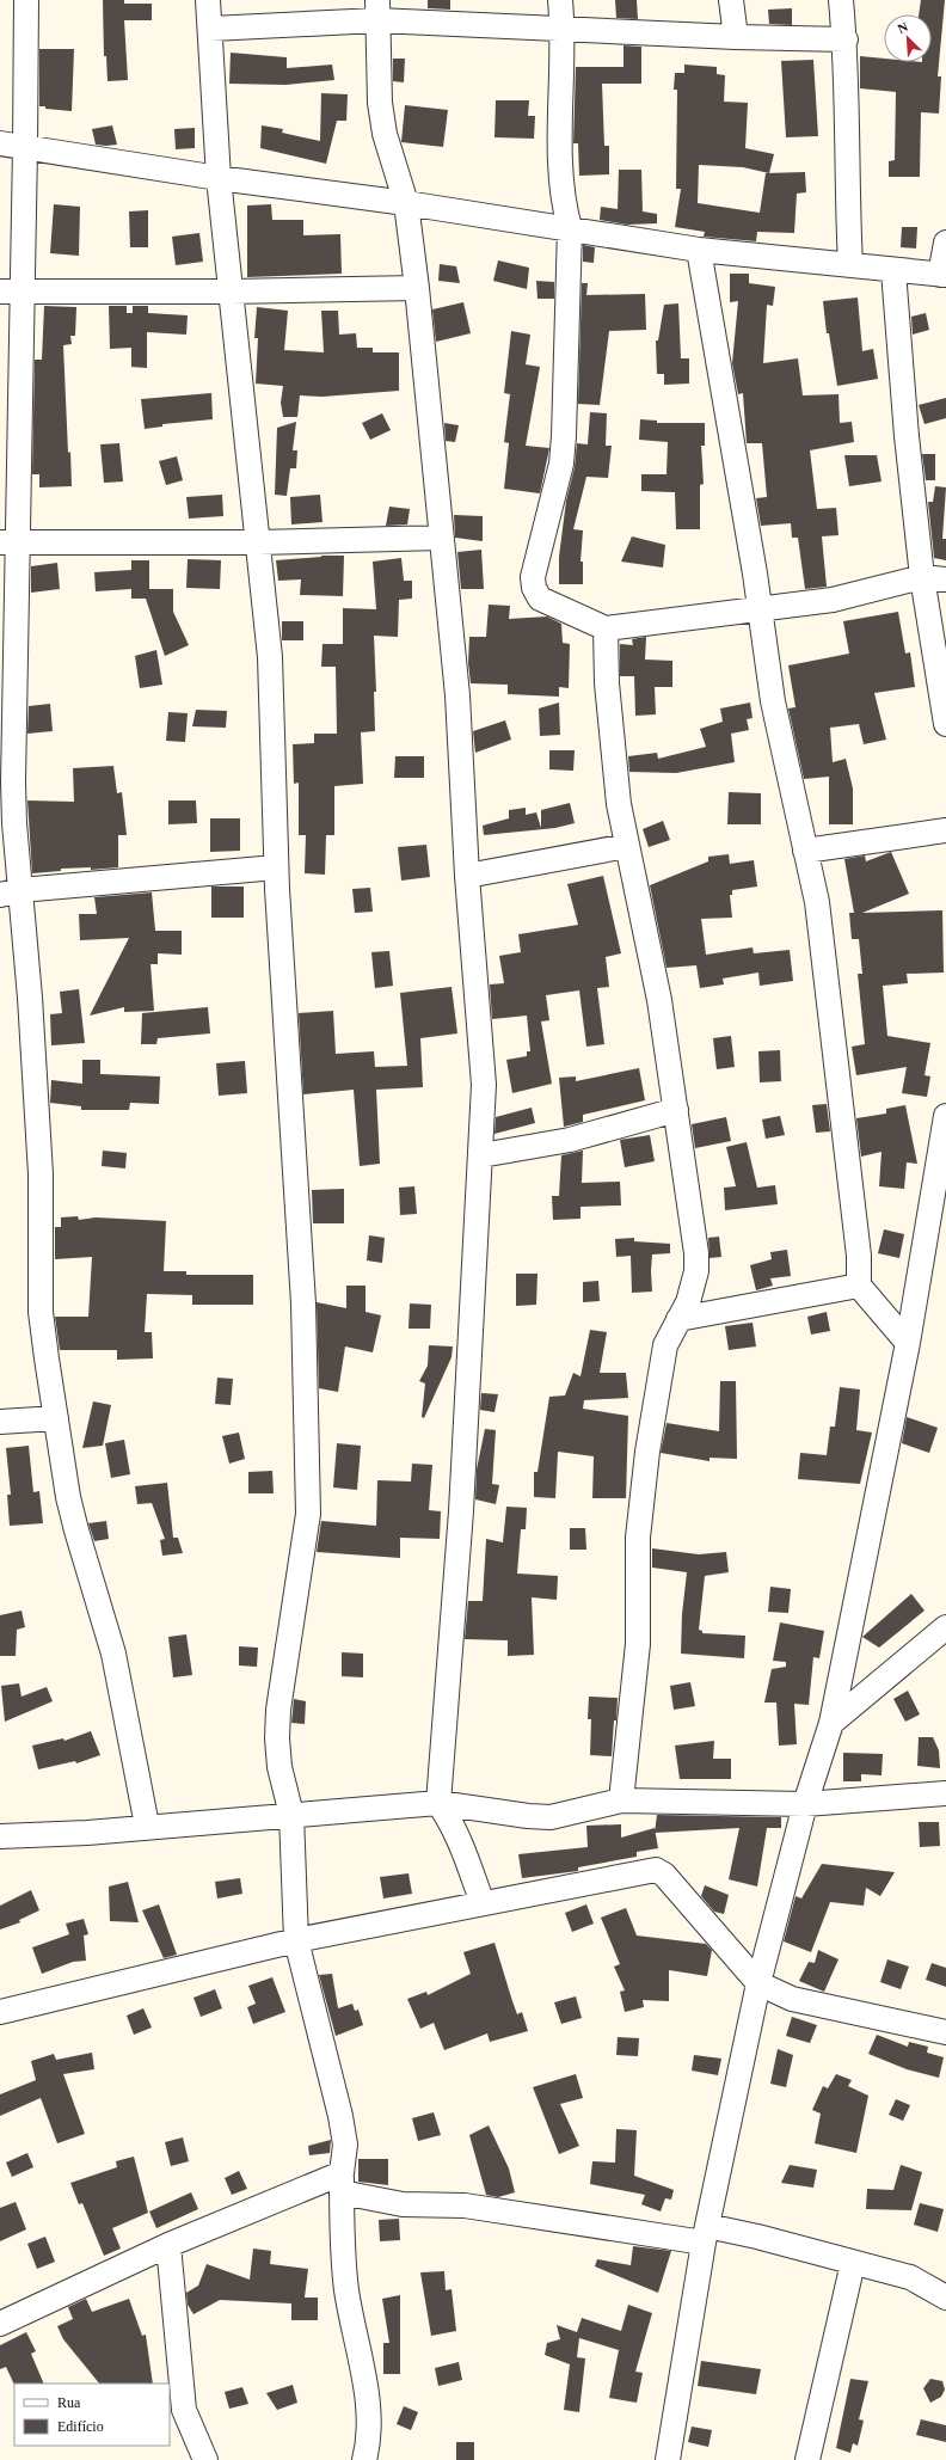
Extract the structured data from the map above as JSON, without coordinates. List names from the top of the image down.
{
  "legend": ["Rua", "Edifício"],
  "north": "top left"
}
